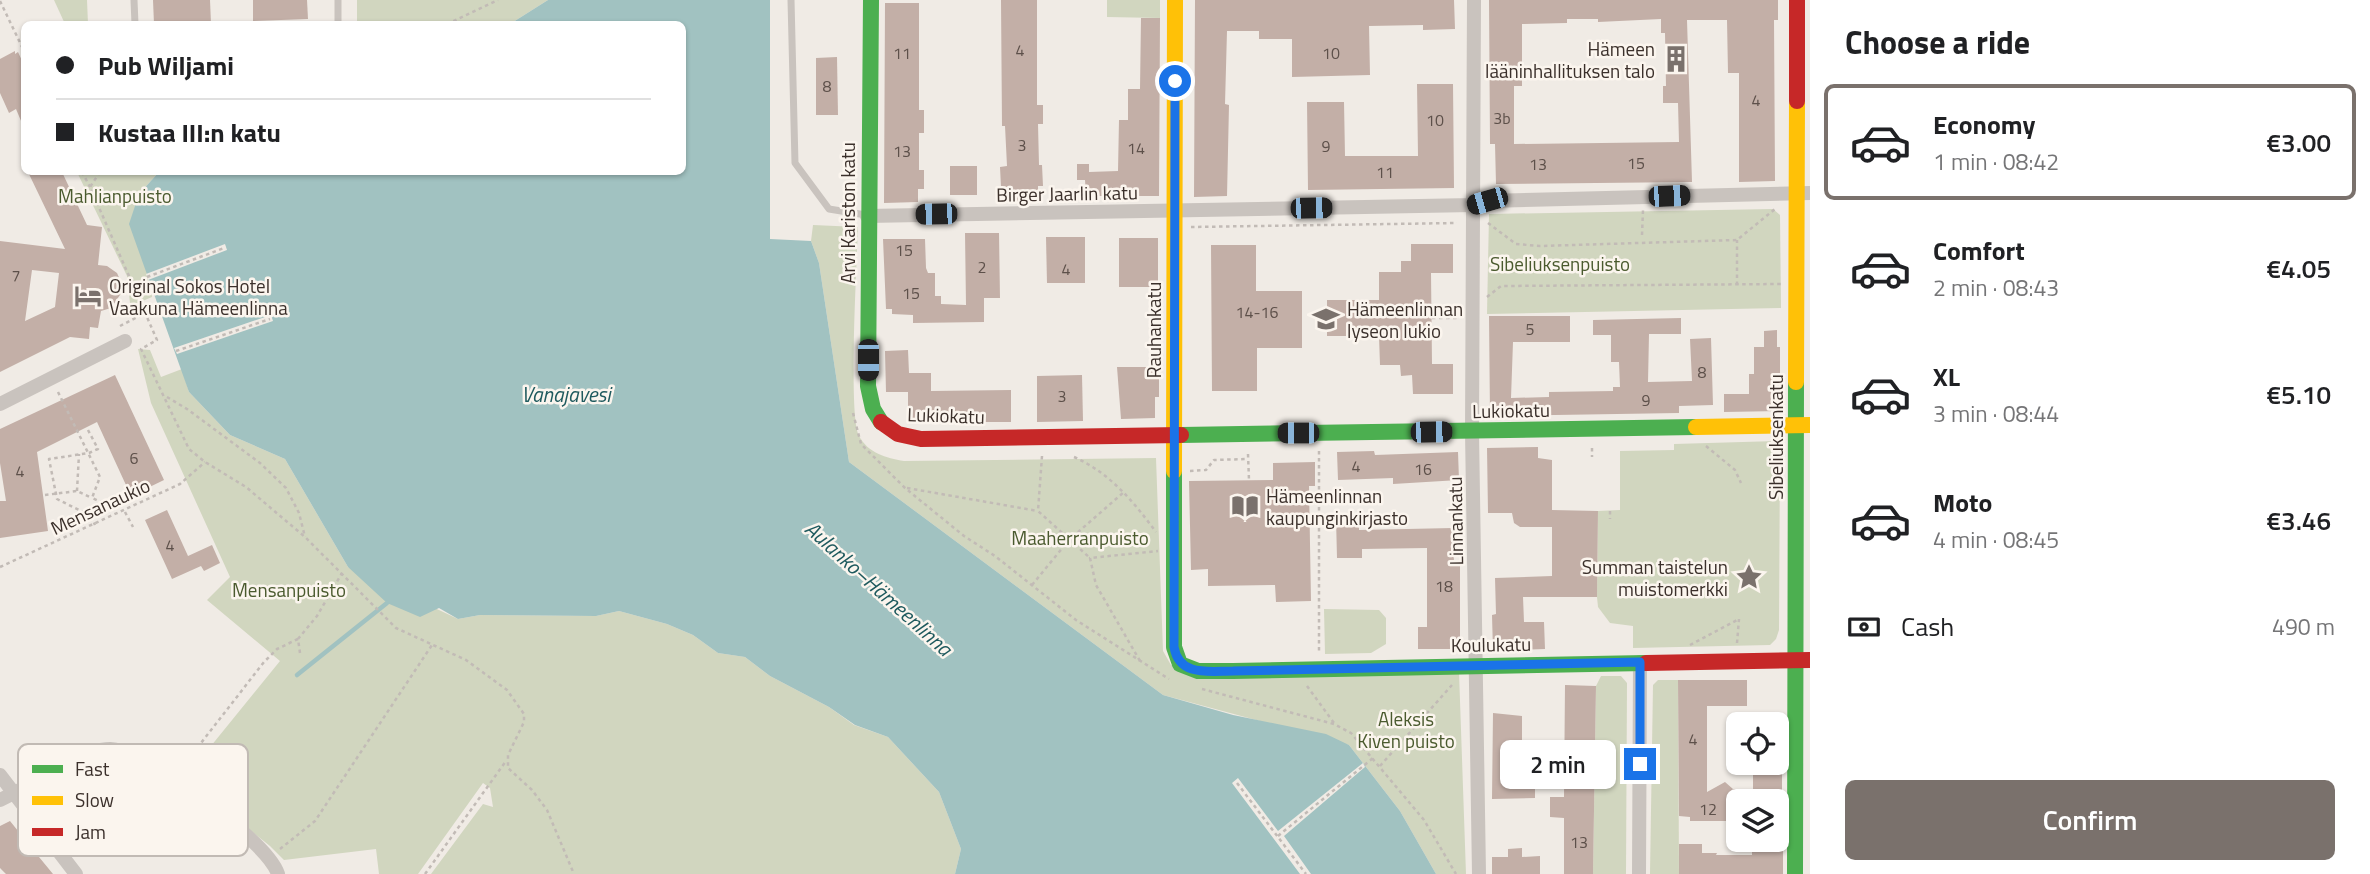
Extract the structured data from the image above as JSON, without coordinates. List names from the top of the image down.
{
  "streets": {
    "street": [
      "Birger Jaarlin katu",
      "Arvi Kariston katu",
      "Rauhankatu",
      "Lukiokatu",
      "Sibeliuksenkatu",
      "Linnankatu",
      "Koulukatu"
    ],
    "path": ["Mensanaukio"]
  },
  "crossings": [
    ["Birger Jaarlin katu", "Arvi Kariston katu"],
    ["Birger Jaarlin katu", "Rauhankatu"],
    ["Birger Jaarlin katu", "Sibeliuksenkatu"],
    ["Birger Jaarlin katu", "Linnankatu"],
    ["Arvi Kariston katu", "Lukiokatu"],
    ["Rauhankatu", "Lukiokatu"],
    ["Rauhankatu", "Koulukatu"],
    ["Lukiokatu", "Sibeliuksenkatu"],
    ["Lukiokatu", "Linnankatu"],
    ["Sibeliuksenkatu", "Koulukatu"],
    ["Linnankatu", "Koulukatu"]
  ],
  "water": ["Vanajavesi", "Aulanko–Hämeenlinna"],
  "parks": [
    "Mahlianpuisto",
    "Sibeliuksenpuisto",
    "Maaherranpuisto",
    "Mensanpuisto",
    "Aleksis Kiven puisto"
  ],
  "places": {
    "building": ["Hämeen lääninhallituksen talo"],
    "hotel": ["Original Sokos Hotel Vaakuna Hämeenlinna"],
    "school or university": ["Hämeenlinnan lyseon lukio"],
    "library": ["Hämeenlinnan kaupunginkirjasto"],
    "place": ["Summan taistelun muistomerkki"]
  },
  "house_numbers": [
    "4",
    "11",
    "10",
    "8",
    "4",
    "3b",
    "10",
    "3",
    "9",
    "14",
    "13",
    "15",
    "13",
    "11",
    "15",
    "2",
    "4",
    "7",
    "15",
    "14-16",
    "5",
    "8",
    "3",
    "9",
    "6",
    "4",
    "16",
    "4",
    "4",
    "18",
    "4",
    "12",
    "13"
  ],
  "legend": ["Fast", "Slow", "Jam"],
  "page": {
    "heading": "Choose a ride",
    "banner": ["Pub Wiljami", "Kustaa III:n katu"],
    "list": [
      {
        "name": "Economy",
        "note": "1 min · 08:42",
        "value": "€3.00"
      },
      {
        "name": "Comfort",
        "note": "2 min · 08:43",
        "value": "€4.05"
      },
      {
        "name": "XL",
        "note": "3 min · 08:44",
        "value": "€5.10"
      },
      {
        "name": "Moto",
        "note": "4 min · 08:45",
        "value": "€3.46"
      }
    ],
    "pay": ["Cash", "490 m"],
    "bubble": "2 min",
    "buttons": "Confirm"
  }
}
